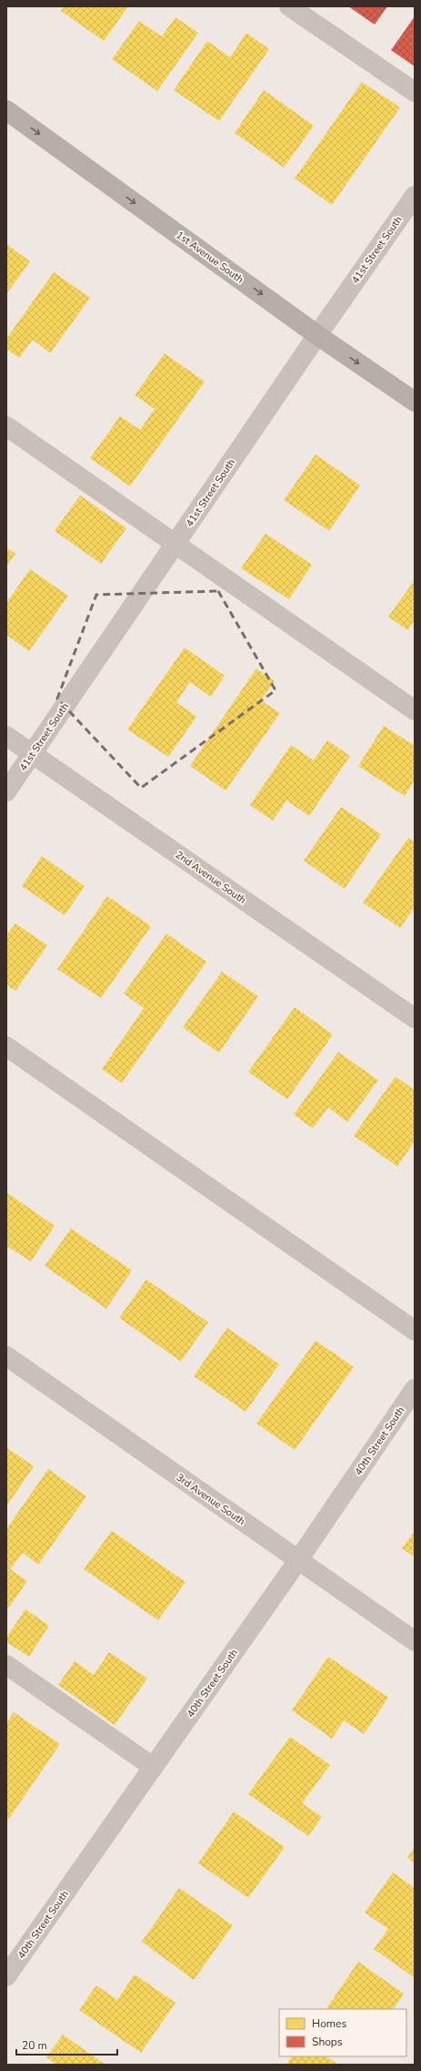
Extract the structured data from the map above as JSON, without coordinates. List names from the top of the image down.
{
  "streets": {
    "main road": ["1st Avenue South"],
    "street": [
      "41st Street South",
      "2nd Avenue South",
      "40th Street South",
      "3rd Avenue South"
    ]
  },
  "crossings": [
    ["41st Street South", "1st Avenue South"],
    ["41st Street South", "2nd Avenue South"],
    ["40th Street South", "3rd Avenue South"]
  ],
  "one_way": ["1st Avenue South"],
  "legend": ["Homes", "Shops"],
  "scale_bar": "20 m"
}
